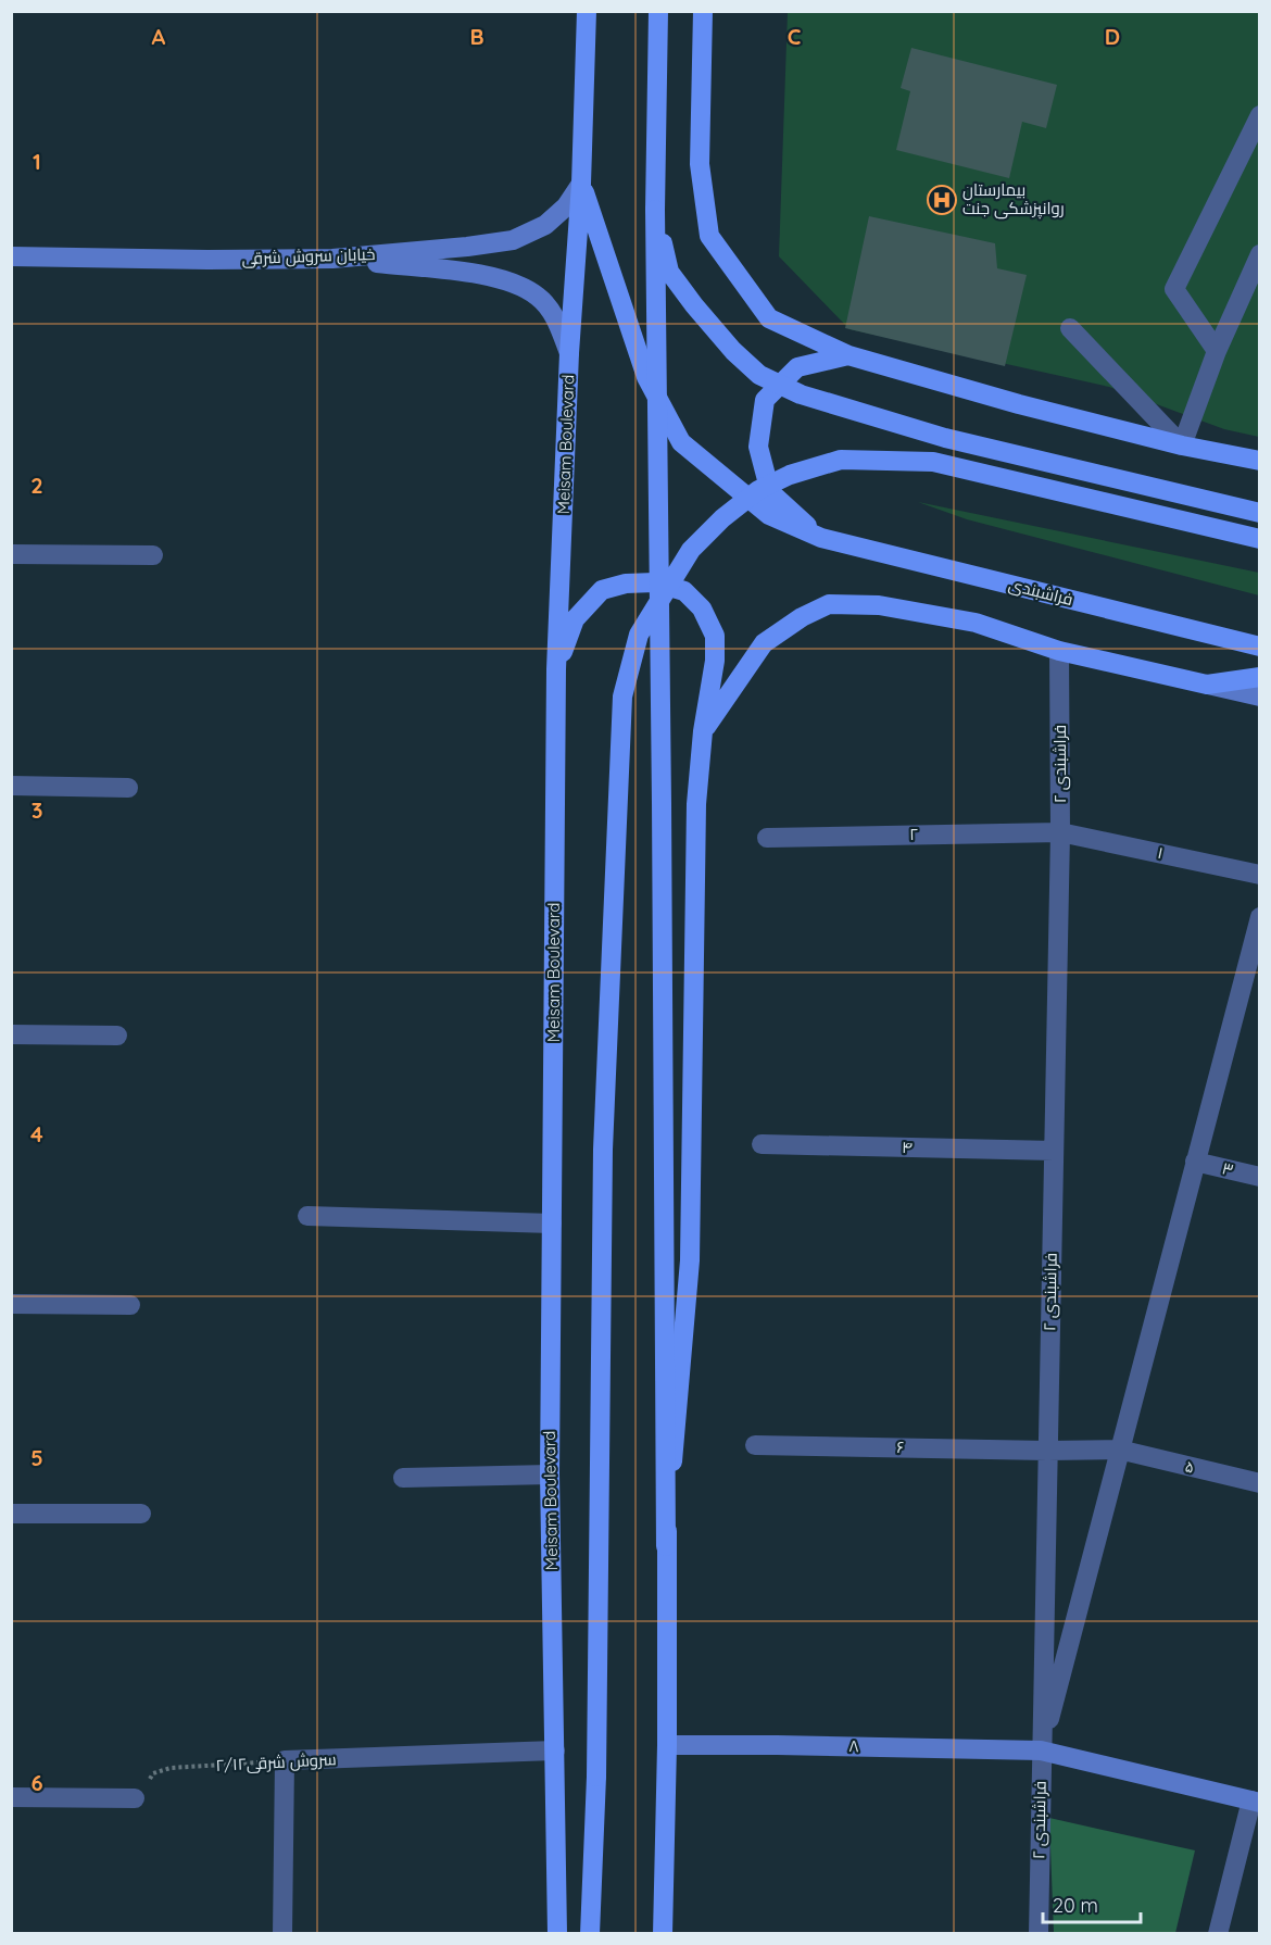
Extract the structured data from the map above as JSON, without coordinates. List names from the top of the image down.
{
  "streets": {
    "main road": ["Meisam Boulevard", "فراشبندی"],
    "street": [
      "خیابان سروش شرقی",
      "۲ فراشبندی",
      "۲",
      "۱",
      "۴",
      "۳",
      "۶",
      "۵",
      "۸",
      "سروش شرقی۲/۱۲"
    ]
  },
  "crossings": [
    ["خیابان سروش شرقی", "Meisam Boulevard"],
    ["خیابان سروش شرقی", "فراشبندی"],
    ["Meisam Boulevard", "فراشبندی"],
    ["Meisam Boulevard", "سروش شرقی۲/۱۲"],
    ["۲ فراشبندی", "۲"],
    ["۲ فراشبندی", "۱"],
    ["۲ فراشبندی", "۴"],
    ["۲ فراشبندی", "۶"],
    ["۲ فراشبندی", "۸"],
    ["۲", "۱"],
    ["۶", "۵"]
  ],
  "places": {
    "hospital": ["بیمارستان روانپزشکی جنت"]
  },
  "scale_bar": "20 m",
  "grid": {
    "columns": [
      "A",
      "B",
      "C",
      "D"
    ],
    "rows": [
      "1",
      "2",
      "3",
      "4",
      "5",
      "6"
    ]
  }
}
